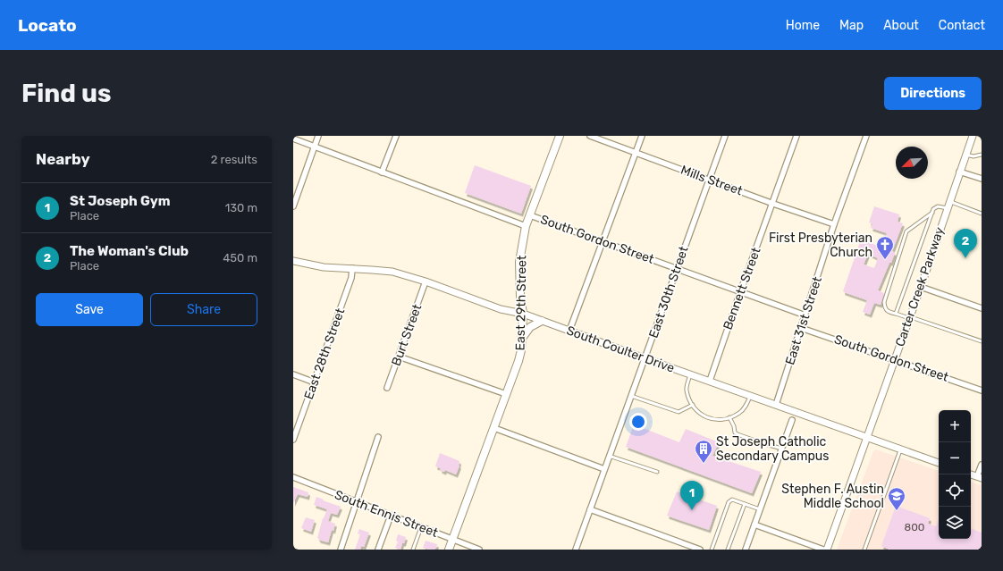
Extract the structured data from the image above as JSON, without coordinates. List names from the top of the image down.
{
  "streets": {
    "main road": ["East 29th Street"],
    "street": [
      "Mills Street",
      "South Gordon Street",
      "Carter Creek Parkway",
      "Bennett Street",
      "East 30th Street",
      "East 31st Street",
      "Burt Street",
      "South Coulter Drive",
      "East 28th Street",
      "South Ennis Street"
    ]
  },
  "crossings": [
    ["Mills Street", "Bennett Street"],
    ["Mills Street", "East 30th Street"],
    ["Mills Street", "East 31st Street"],
    ["South Gordon Street", "Carter Creek Parkway"],
    ["South Gordon Street", "Bennett Street"],
    ["South Gordon Street", "East 30th Street"],
    ["South Gordon Street", "East 29th Street"],
    ["South Gordon Street", "East 31st Street"],
    ["Carter Creek Parkway", "South Coulter Drive"],
    ["Bennett Street", "South Coulter Drive"],
    ["East 30th Street", "South Coulter Drive"],
    ["East 29th Street", "South Coulter Drive"],
    ["East 29th Street", "South Ennis Street"],
    ["East 31st Street", "South Coulter Drive"],
    ["Burt Street", "South Coulter Drive"],
    ["South Coulter Drive", "East 28th Street"]
  ],
  "places": {
    "church": ["First Presbyterian Church"],
    "building": ["St Joseph Catholic Secondary Campus"],
    "school or university": ["Stephen F. Austin Middle School"]
  },
  "house_numbers": ["800"],
  "north": "bottom left",
  "page": {
    "header": "Locato",
    "nav": [
      "Home",
      "Map",
      "About",
      "Contact"
    ],
    "buttons": [
      "Directions",
      ["Save", "Share"]
    ],
    "title": "Find us",
    "heading": ["Nearby", "2 results"],
    "list": [
      {
        "mark": "1",
        "name": "St Joseph Gym",
        "note": "Place",
        "value": "130 m"
      },
      {
        "mark": "2",
        "name": "The Woman's Club",
        "note": "Place",
        "value": "450 m"
      }
    ],
    "pins": ["2", "1"],
    "map_buttons": ["+", "−"]
  }
}
